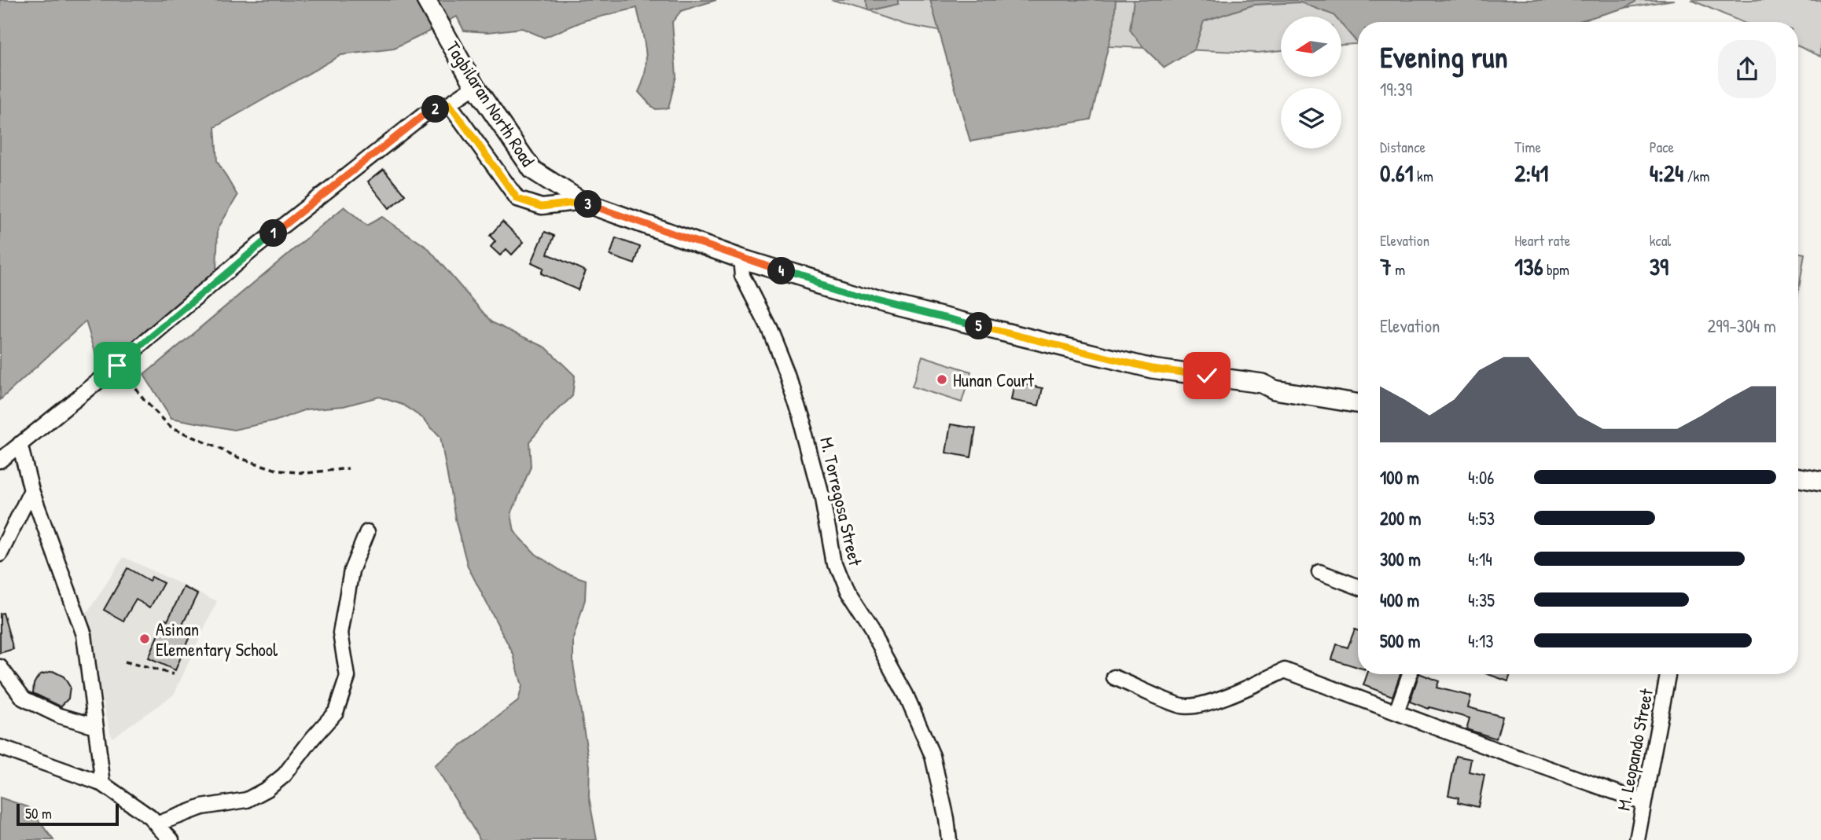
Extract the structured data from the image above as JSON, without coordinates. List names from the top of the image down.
{
  "streets": {
    "main road": ["Tagbilaran North Road"],
    "street": ["M. Torregosa Street", "M. Leopando Street"]
  },
  "crossings": [
    ["Tagbilaran North Road", "M. Torregosa Street"]
  ],
  "places": ["Hunan Court", "Asinan Elementary School"],
  "scale_bar": "50 m",
  "north": "left",
  "page": {
    "heading": ["Evening run", "19:39"],
    "pins": [
      "2",
      "3",
      "1",
      "4",
      "5"
    ],
    "stats": [
      ["Distance", "0.61 km"],
      ["Time", "2:41"],
      ["Pace", "4:24 /km"],
      ["Elevation", "7 m"],
      ["Heart rate", "136 bpm"],
      ["kcal", "39"]
    ],
    "chart": ["Elevation", "299–304 m"],
    "list": [
      {
        "name": "100 m",
        "note": "4:06"
      },
      {
        "name": "200 m",
        "note": "4:53"
      },
      {
        "name": "300 m",
        "note": "4:14"
      },
      {
        "name": "400 m",
        "note": "4:35"
      },
      {
        "name": "500 m",
        "note": "4:13"
      }
    ],
    "scale": "50 m"
  }
}
